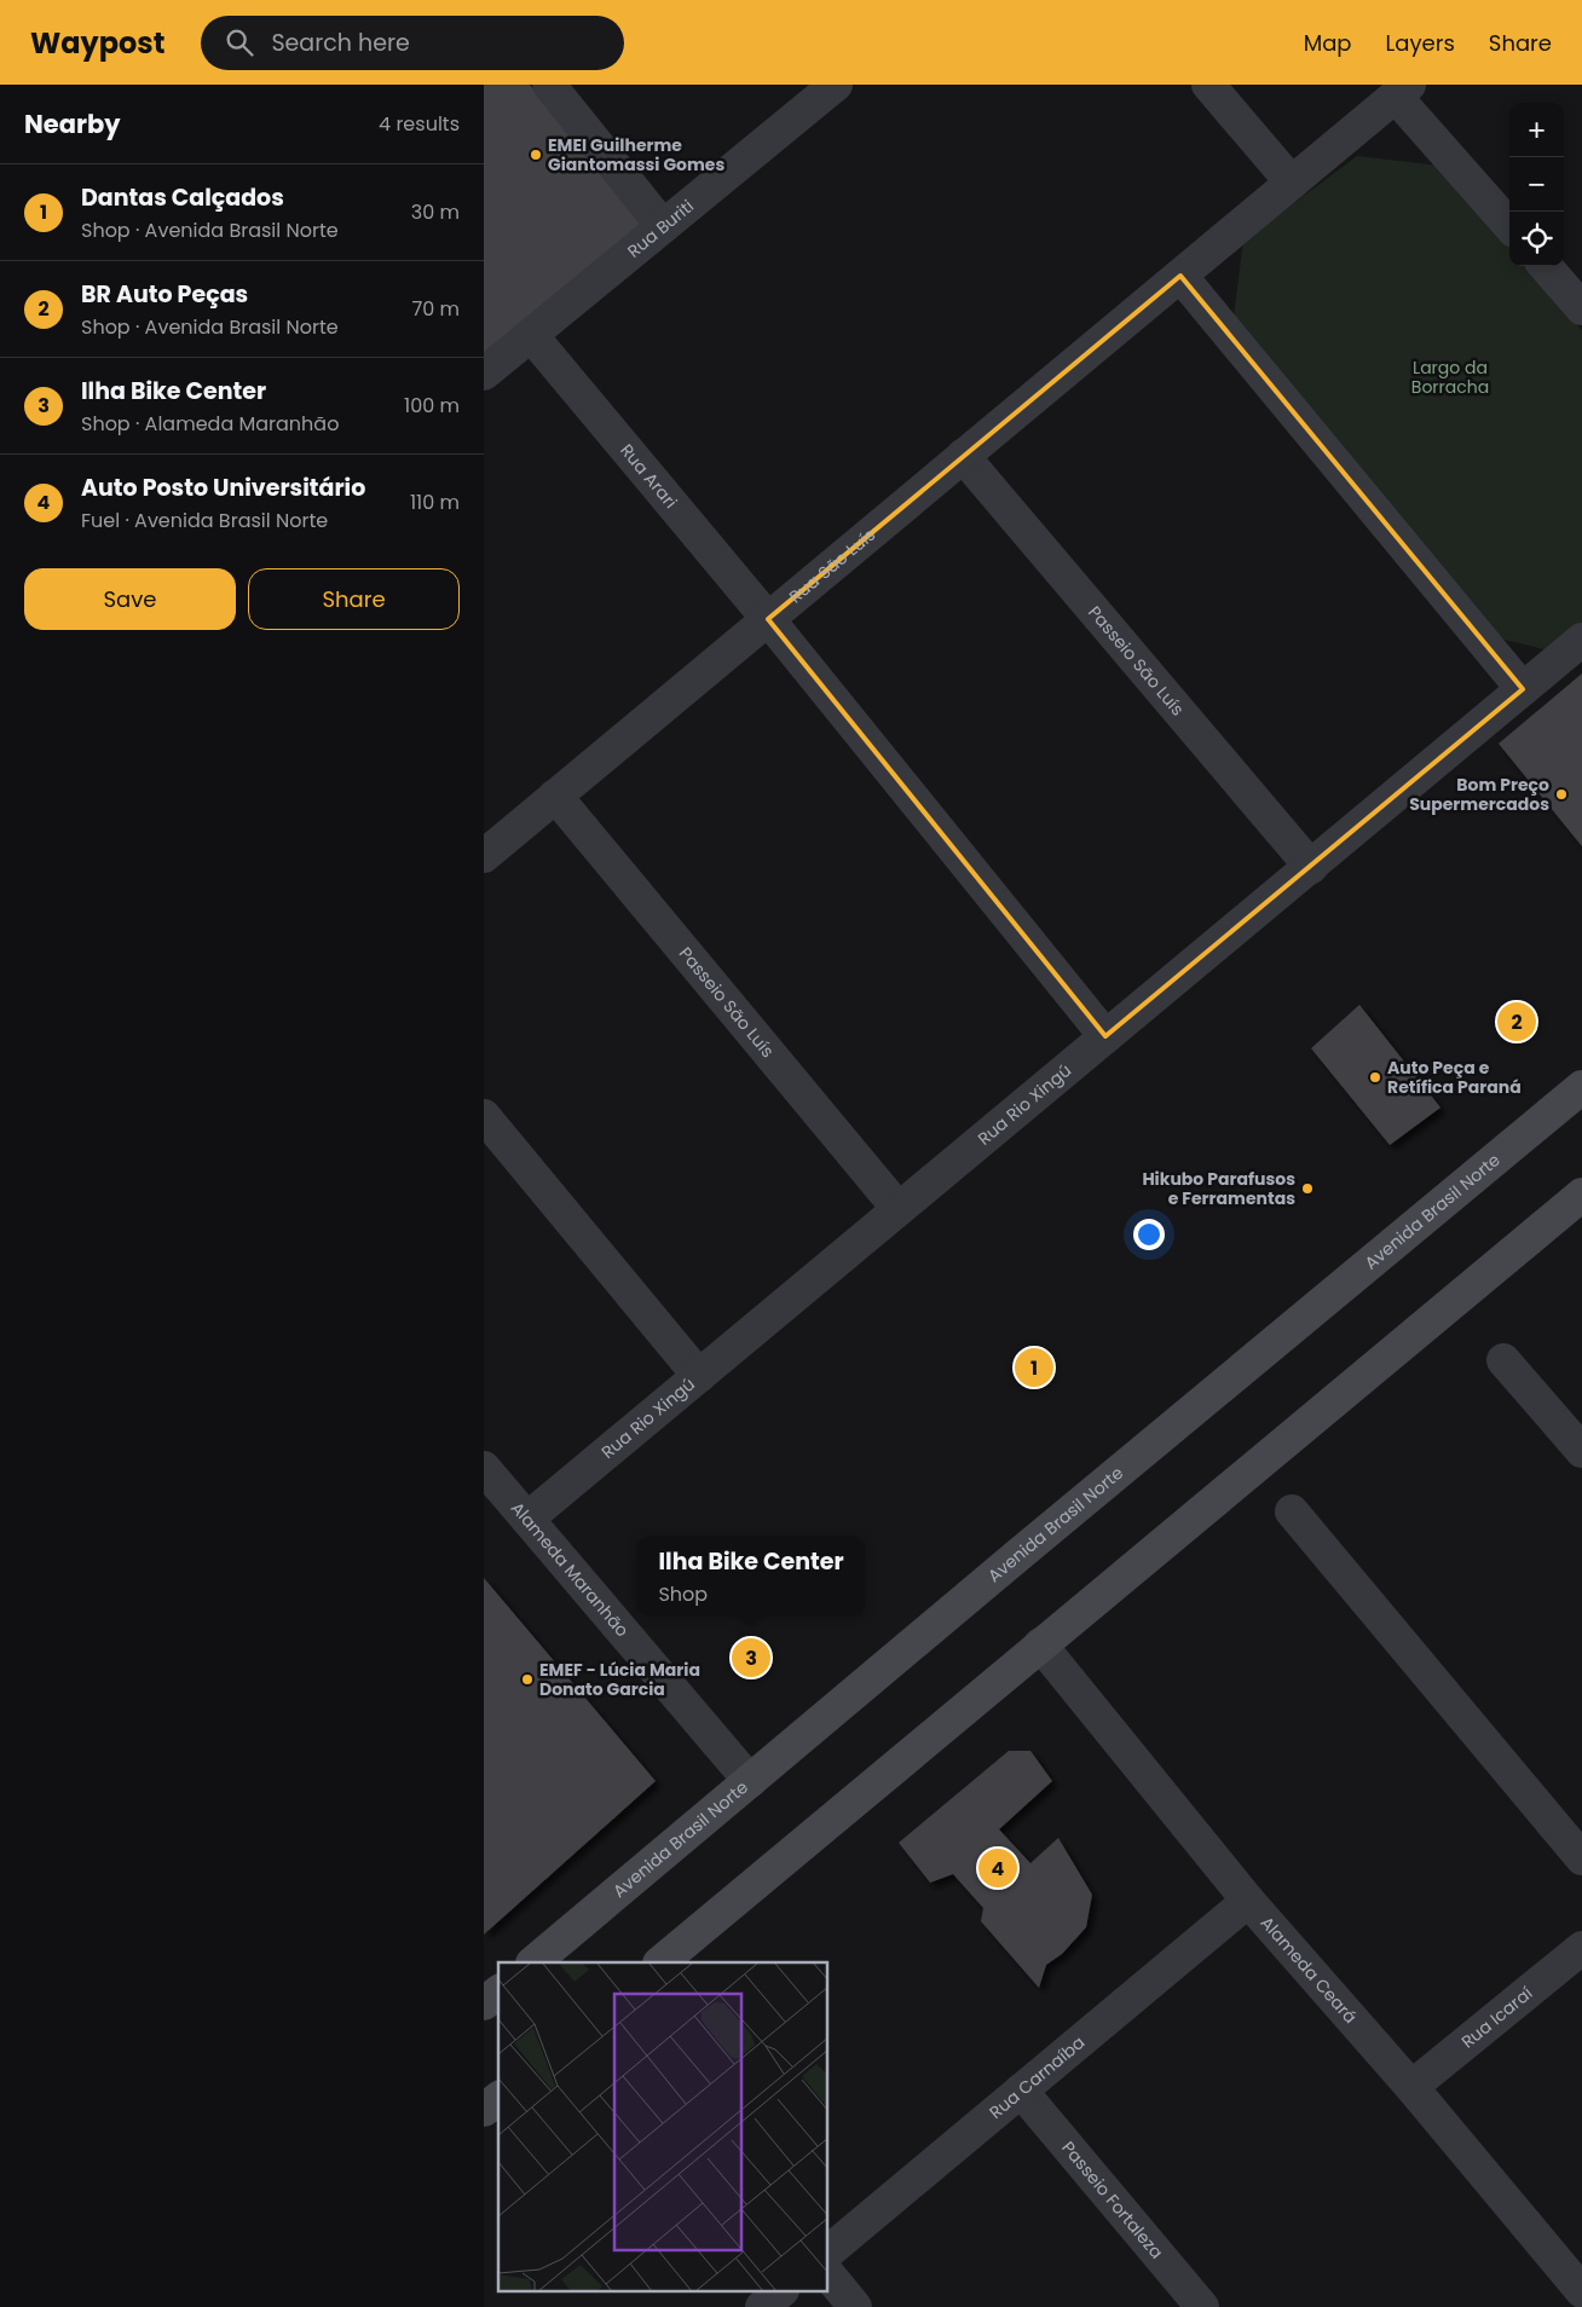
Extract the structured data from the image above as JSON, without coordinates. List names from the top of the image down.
{
  "streets": {
    "main road": ["Avenida Brasil Norte"],
    "street": [
      "Rua Buriti",
      "Rua Arari",
      "Rua São Luís",
      "Passeio São Luís",
      "Rua Rio Xingú",
      "Alameda Maranhão",
      "Alameda Ceará",
      "Rua Icaraí",
      "Rua Carnaíba",
      "Passeio Fortaleza"
    ]
  },
  "crossings": [
    ["Rua Buriti", "Rua Arari"],
    ["Rua Arari", "Rua São Luís"],
    ["Rua São Luís", "Passeio São Luís"],
    ["Passeio São Luís", "Rua Rio Xingú"],
    ["Rua Rio Xingú", "Alameda Maranhão"],
    ["Avenida Brasil Norte", "Alameda Maranhão"],
    ["Alameda Ceará", "Rua Icaraí"],
    ["Alameda Ceará", "Rua Carnaíba"],
    ["Rua Carnaíba", "Passeio Fortaleza"]
  ],
  "parks": ["Largo da Borracha"],
  "places": [
    "EMEI Guilherme Giantomassi Gomes",
    "Bom Preço Supermercados",
    "Auto Peça e Retífica Paraná",
    "Hikubo Parafusos e Ferramentas",
    "EMEF - Lúcia Maria Donato Garcia"
  ],
  "page": {
    "header": "Waypost",
    "search": "Search here",
    "nav": ["Map", "Layers", "Share"],
    "heading": ["Nearby", "4 results"],
    "map_buttons": ["+", "−"],
    "list": [
      {
        "mark": "1",
        "name": "Dantas Calçados",
        "note": "Shop · Avenida Brasil Norte",
        "value": "30 m"
      },
      {
        "mark": "2",
        "name": "BR Auto Peças",
        "note": "Shop · Avenida Brasil Norte",
        "value": "70 m"
      },
      {
        "mark": "3",
        "name": "Ilha Bike Center",
        "note": "Shop · Alameda Maranhão",
        "value": "100 m"
      },
      {
        "mark": "4",
        "name": "Auto Posto Universitário",
        "note": "Fuel · Avenida Brasil Norte",
        "value": "110 m"
      }
    ],
    "buttons": ["Save", "Share"],
    "pins": [
      "2",
      "1",
      "3",
      "4"
    ],
    "popup": ["Ilha Bike Center", "Shop"]
  }
}
